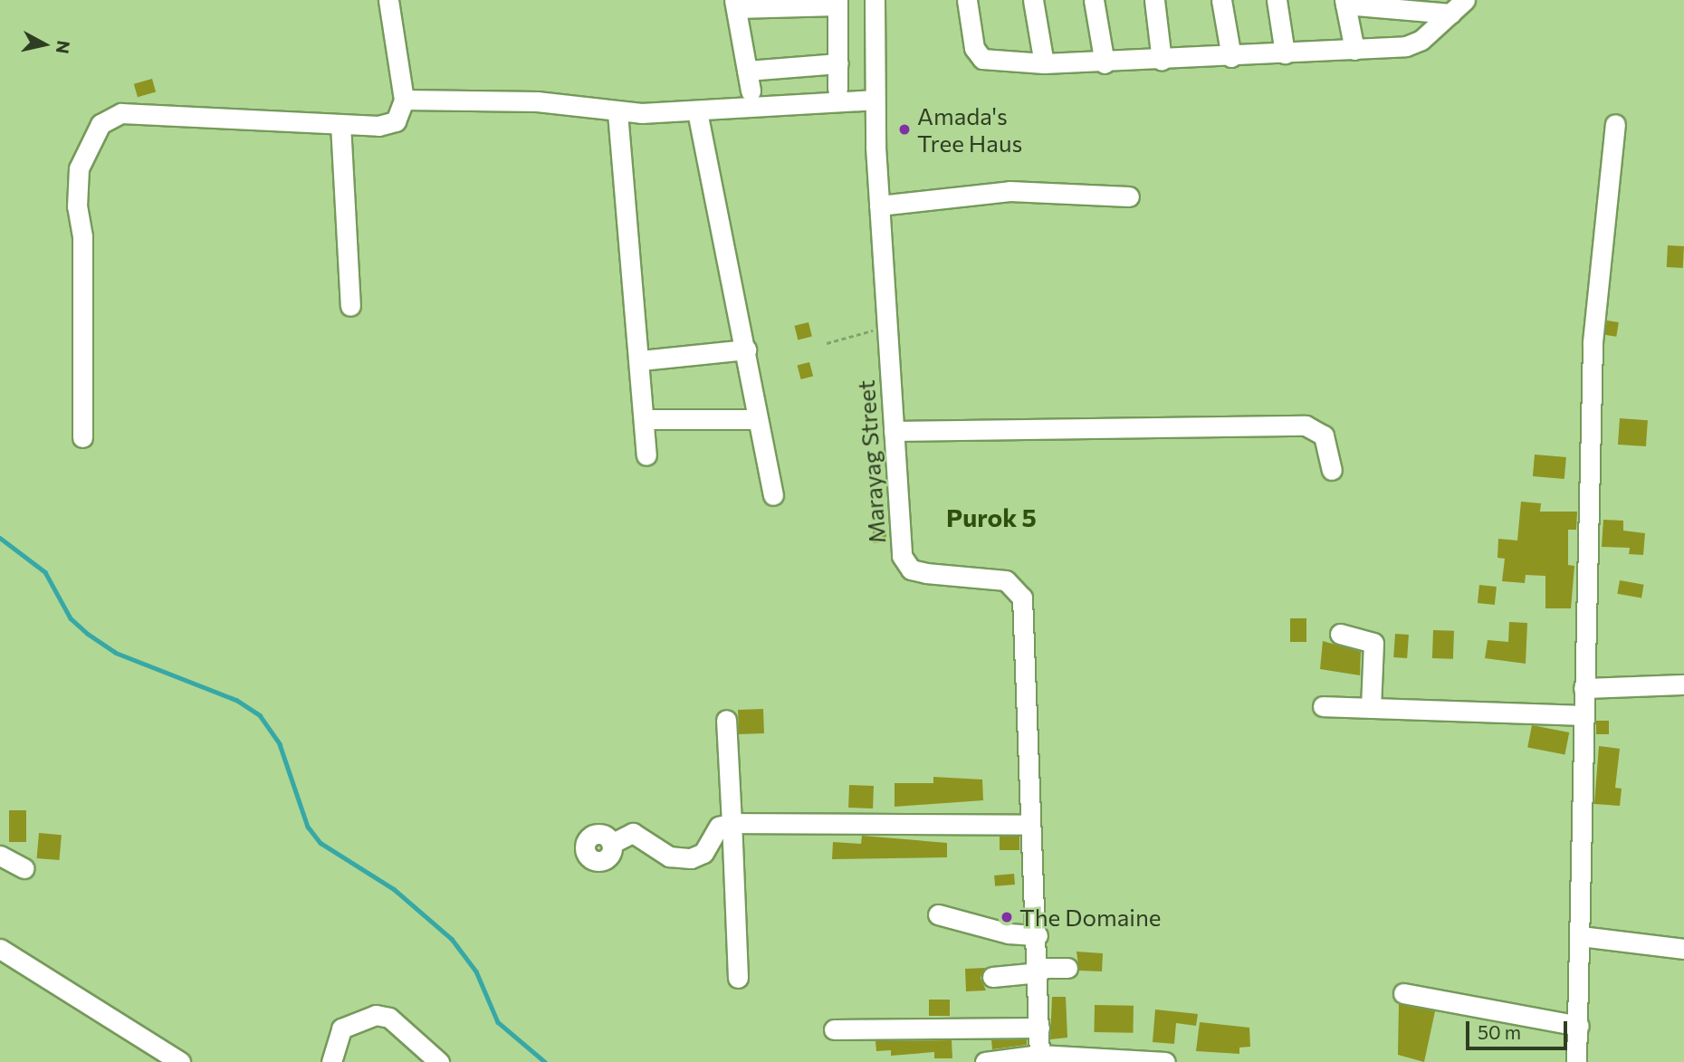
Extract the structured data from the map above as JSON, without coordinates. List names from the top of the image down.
{
  "streets": {
    "street": ["Marayag Street"]
  },
  "districts": ["Purok 5"],
  "places": ["Amada's Tree Haus", "The Domaine"],
  "scale_bar": "50 m",
  "north": "right"
}
